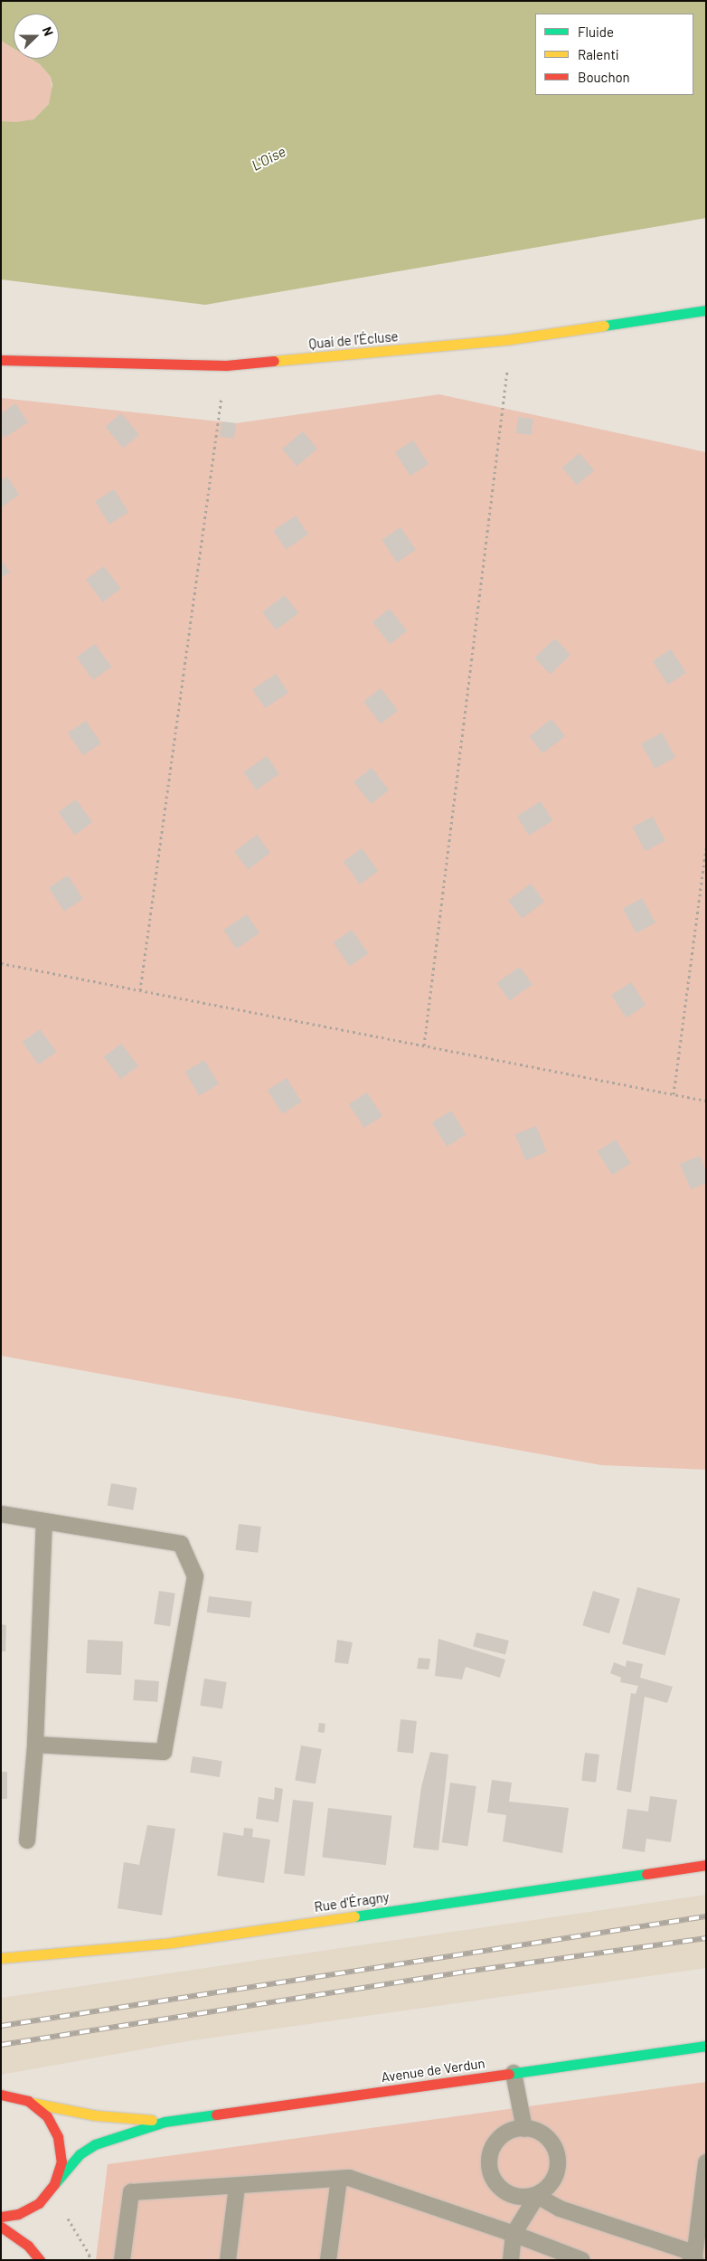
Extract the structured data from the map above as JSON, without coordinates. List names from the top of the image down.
{
  "streets": {
    "main road": ["Quai de l'Écluse", "Rue d'Éragny", "Avenue de Verdun"]
  },
  "water": ["L'Oise"],
  "legend": ["Fluide", "Ralenti", "Bouchon"],
  "north": "right"
}
